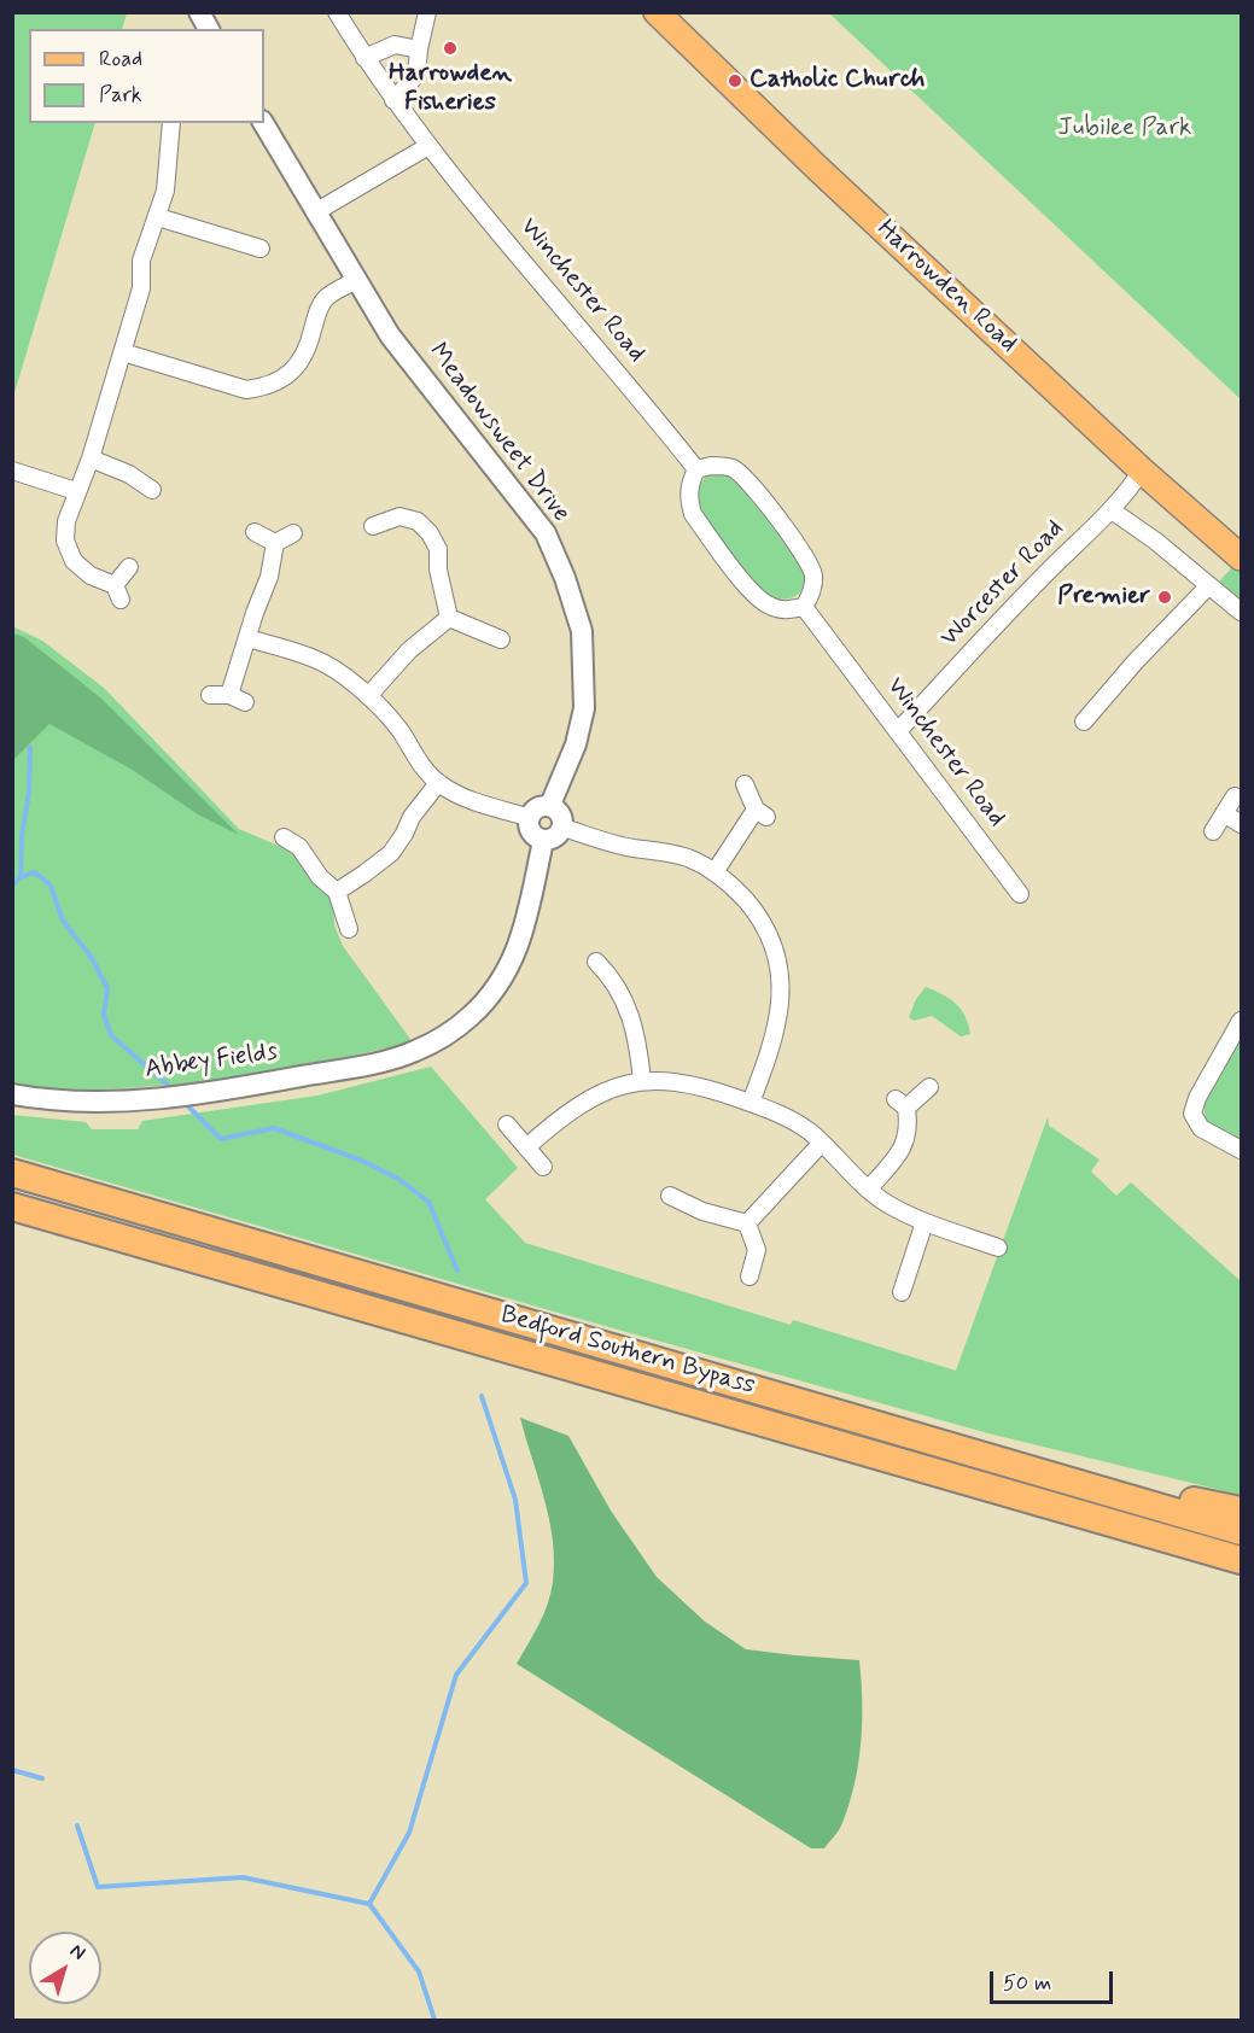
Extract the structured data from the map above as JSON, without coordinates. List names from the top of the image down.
{
  "streets": {
    "highway": ["Bedford Southern Bypass"],
    "main road": ["Harrowden Road"],
    "street": [
      "Winchester Road",
      "Meadowsweet Drive",
      "Worcester Road",
      "Abbey Fields"
    ]
  },
  "crossings": [
    ["Harrowden Road", "Worcester Road"],
    ["Winchester Road", "Worcester Road"],
    ["Meadowsweet Drive", "Abbey Fields"]
  ],
  "parks": ["Jubilee Park"],
  "places": ["Harrowden Fisheries", "Catholic Church", "Premier"],
  "legend": ["Road", "Park"],
  "scale_bar": "50 m",
  "north": "top right"
}
